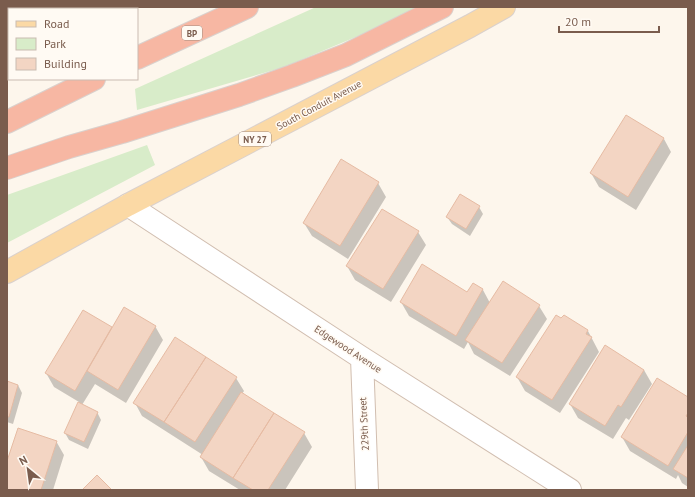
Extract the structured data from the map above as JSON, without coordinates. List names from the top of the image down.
{
  "streets": {
    "highway": ["BP"],
    "main road": ["South Conduit Avenue", "NY 27"],
    "street": ["Edgewood Avenue", "229th Street"]
  },
  "crossings": [
    ["South Conduit Avenue", "Edgewood Avenue"],
    ["Edgewood Avenue", "229th Street"]
  ],
  "legend": ["Road", "Park", "Building"],
  "scale_bar": "20 m",
  "north": "top left"
}
